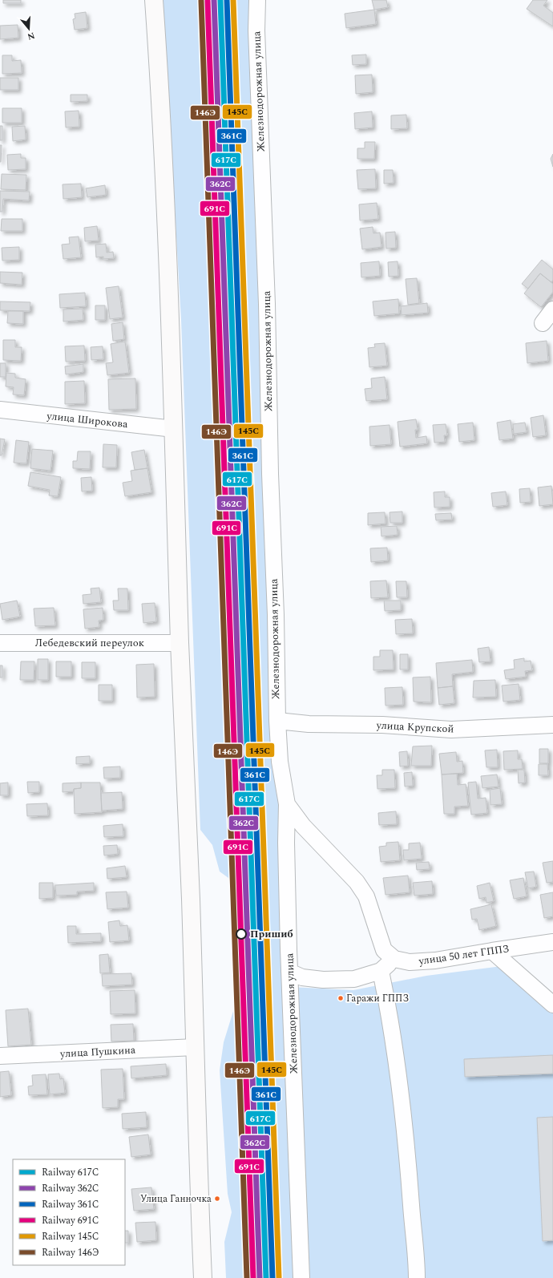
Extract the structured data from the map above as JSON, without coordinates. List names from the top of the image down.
{
  "streets": {
    "street": [
      "Железнодорожная улица",
      "улица Широкова",
      "Лебедевский переулок",
      "улица Крупской",
      "улица 50 лет ГППЗ",
      "улица Пушкина"
    ]
  },
  "crossings": [
    ["Железнодорожная улица", "улица Крупской"]
  ],
  "places": ["Пришиб", "Гаражи ГППЗ", "Улица Ганночка"],
  "lines": [
    "rail line 617C",
    "rail line 362С",
    "rail line 361С",
    "rail line 145С",
    "rail line 691С",
    "rail line 146Э"
  ],
  "legend": [
    "Railway 617C",
    "Railway 362С",
    "Railway 361С",
    "Railway 691С",
    "Railway 145С",
    "Railway 146Э"
  ],
  "north": "bottom"
}
